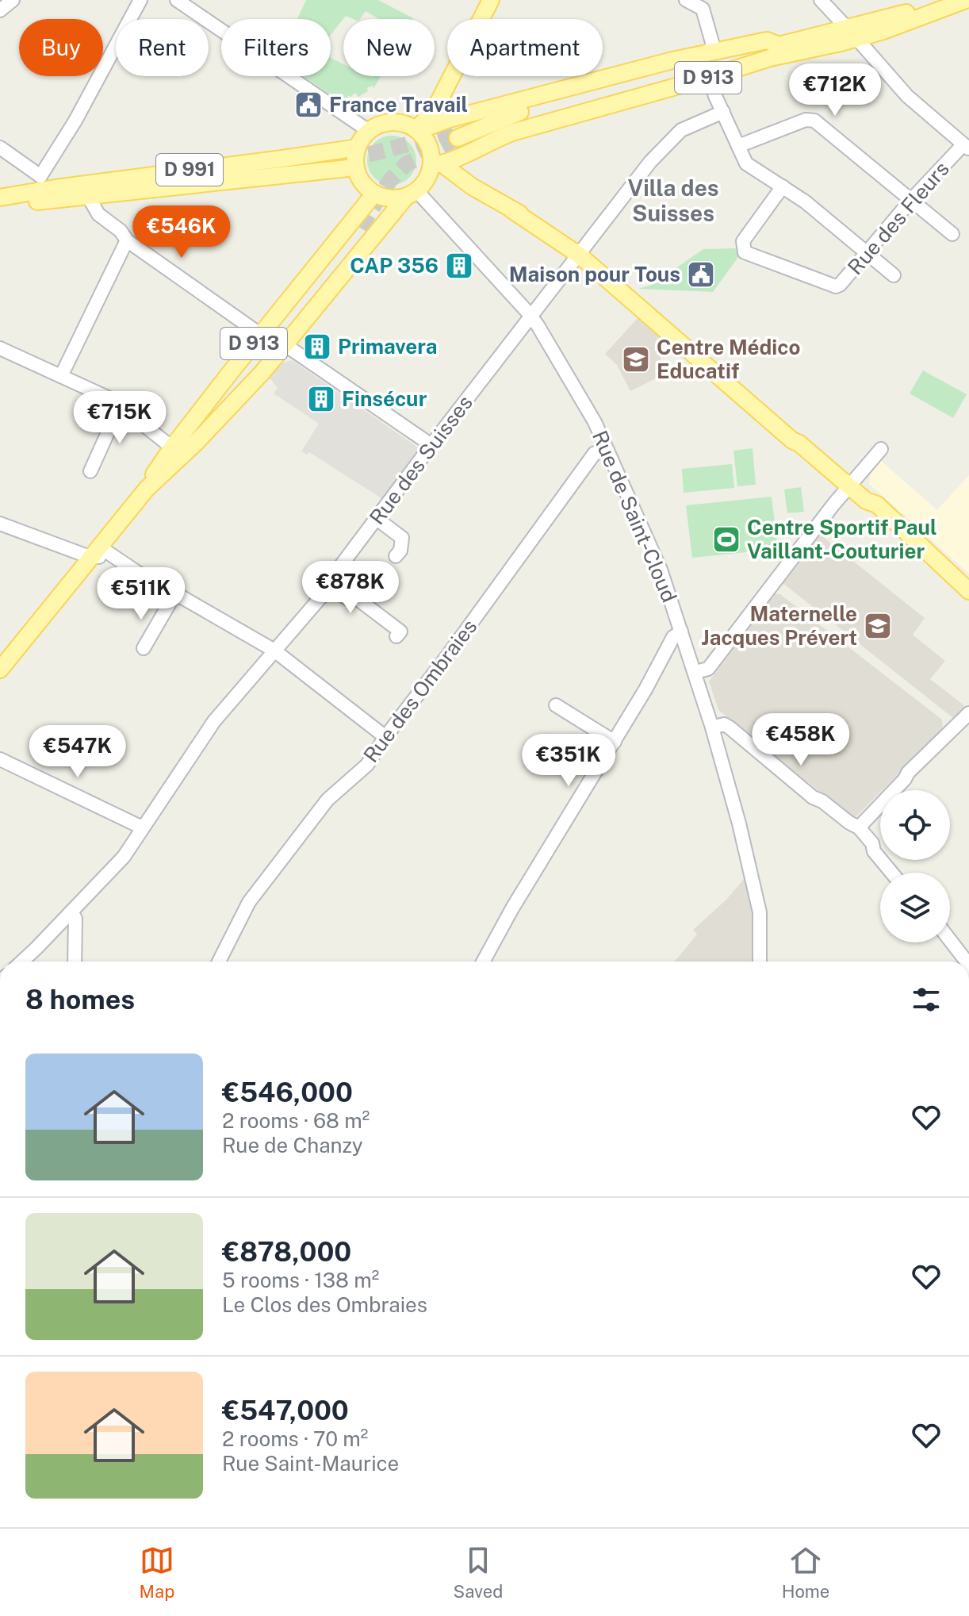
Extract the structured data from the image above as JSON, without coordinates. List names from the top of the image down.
{
  "streets": {
    "main road": ["D 913", "D 991"],
    "street": [
      "Rue des Fleurs",
      "Rue des Suisses",
      "Rue de Saint-Cloud",
      "Rue des Ombraies"
    ]
  },
  "crossings": [
    ["D 913", "D 991"],
    ["D 913", "Rue de Saint-Cloud"],
    ["D 991", "Rue de Saint-Cloud"],
    ["Rue des Suisses", "Rue de Saint-Cloud"],
    ["Rue de Saint-Cloud", "Rue des Ombraies"]
  ],
  "districts": ["Villa des Suisses"],
  "places": {
    "public building": ["France Travail", "Maison pour Tous"],
    "building": ["CAP 356", "Primavera", "Finsécur"],
    "school or university": ["Centre Médico Educatif", "Maternelle Jacques Prévert"],
    "sports": ["Centre Sportif Paul Vaillant-Couturier"]
  },
  "page": {
    "chip": [
      "Buy",
      "Rent",
      "Filters",
      "New",
      "Apartment"
    ],
    "price": [
      "€712K",
      "€546K",
      "€715K",
      "€878K",
      "€511K",
      "€458K",
      "€547K",
      "€351K"
    ],
    "heading": "8 homes",
    "list": [
      {
        "name": "€546,000",
        "note": "2 rooms · 68 m² · Rue de Chanzy"
      },
      {
        "name": "€878,000",
        "note": "5 rooms · 138 m² · Le Clos des Ombraies"
      },
      {
        "name": "€547,000",
        "note": "2 rooms · 70 m² · Rue Saint-Maurice"
      }
    ],
    "tabs": ["Map", "Saved", "Home"]
  }
}
